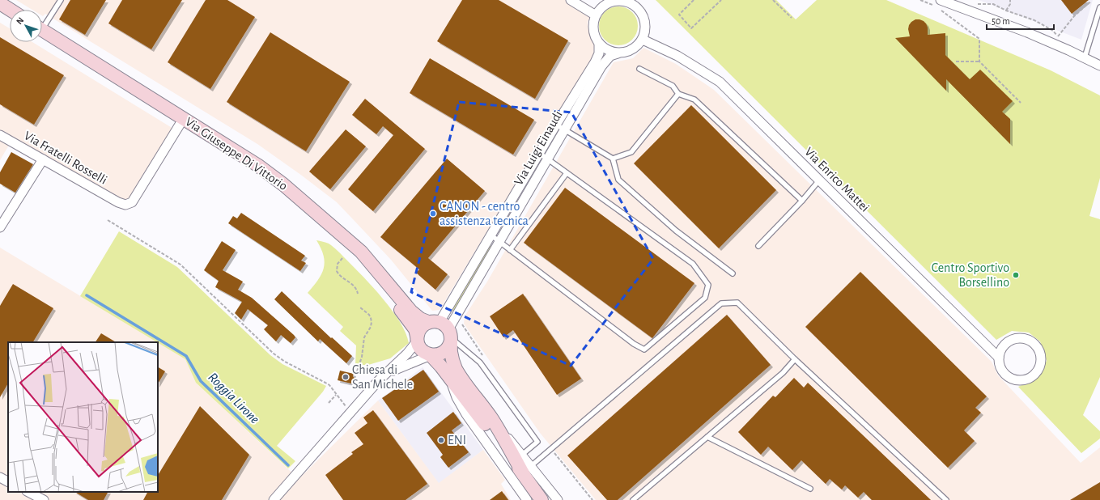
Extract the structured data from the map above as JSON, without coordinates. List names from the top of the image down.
{
  "streets": {
    "main road": ["Via Giuseppe Di Vittorio"],
    "street": ["Via Luigi Einaudi", "Via Fratelli Rosselli", "Via Enrico Mattei"]
  },
  "crossings": [
    ["Via Luigi Einaudi", "Via Giuseppe Di Vittorio"],
    ["Via Luigi Einaudi", "Via Enrico Mattei"],
    ["Via Giuseppe Di Vittorio", "Via Fratelli Rosselli"]
  ],
  "water": ["Roggia Lirone"],
  "places": [
    "CANON - centro assistenza tecnica",
    "Centro Sportivo Borsellino",
    "Chiesa di San Michele",
    "ENI"
  ],
  "scale_bar": "50 m",
  "north": "top left"
}
